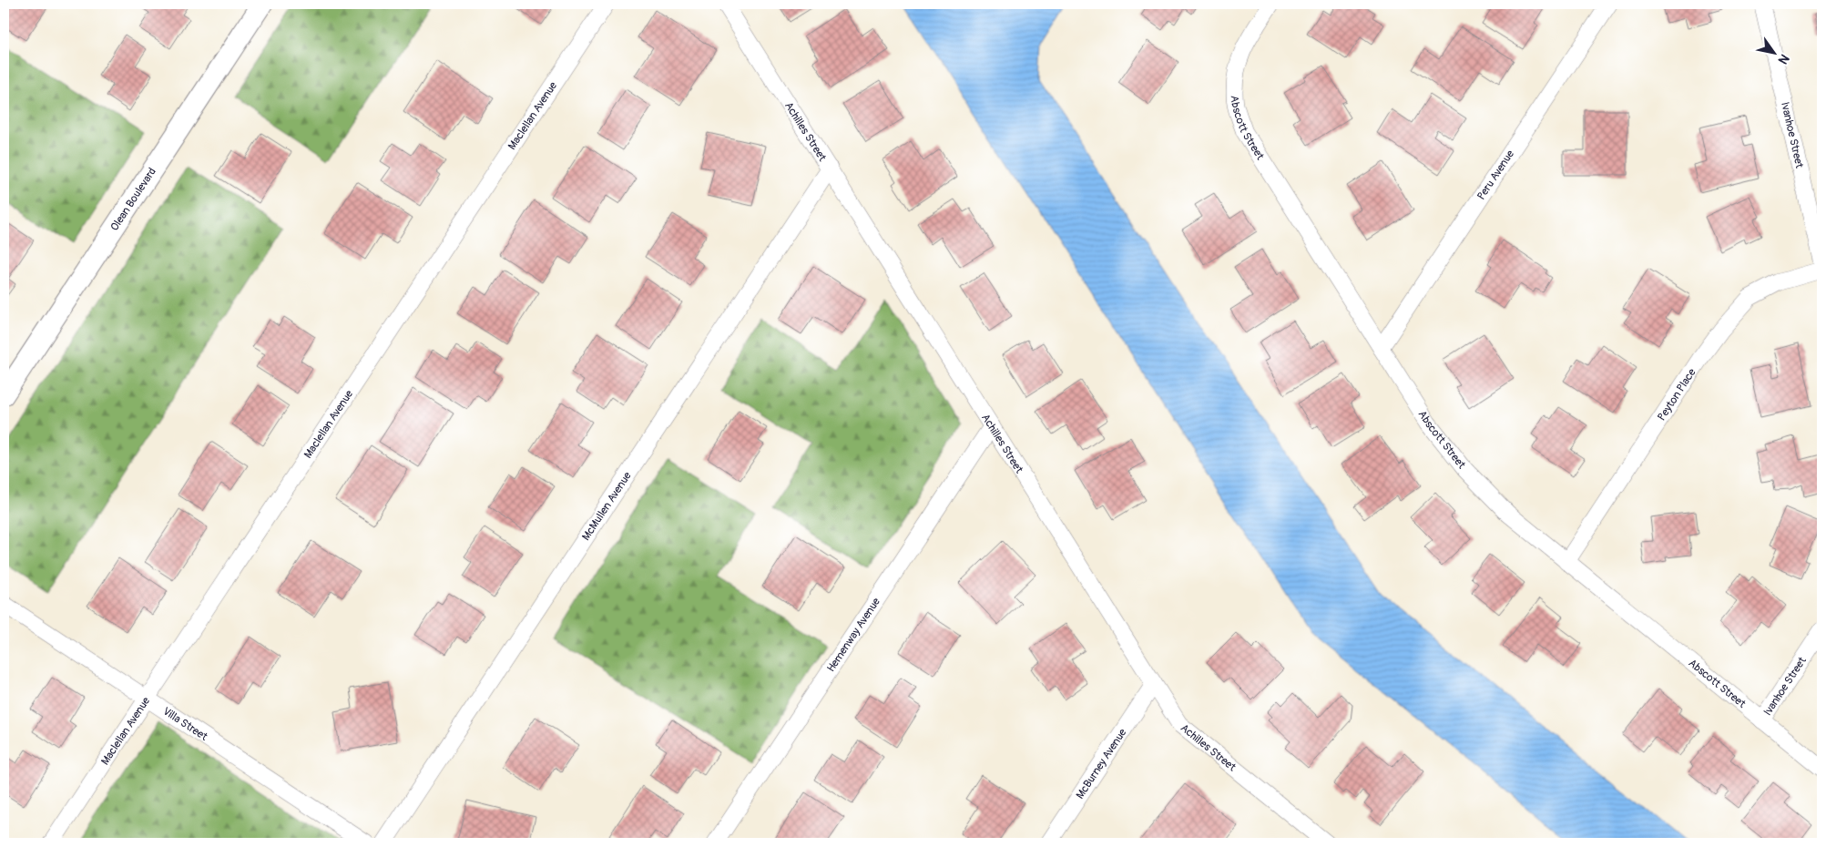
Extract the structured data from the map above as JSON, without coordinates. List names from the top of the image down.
{
  "streets": {
    "street": [
      "Maclellan Avenue",
      "Abscott Street",
      "Achilles Street",
      "Ivanhoe Street",
      "Peru Avenue",
      "Olean Boulevard",
      "Peyton Place",
      "McMullen Avenue",
      "Hemenway Avenue",
      "Villa Street",
      "McBurney Avenue"
    ]
  },
  "crossings": [
    ["Maclellan Avenue", "Villa Street"],
    ["Abscott Street", "Ivanhoe Street"],
    ["Abscott Street", "Peru Avenue"],
    ["Abscott Street", "Peyton Place"],
    ["Achilles Street", "McMullen Avenue"],
    ["Achilles Street", "Hemenway Avenue"],
    ["Achilles Street", "McBurney Avenue"]
  ],
  "north": "bottom right"
}
